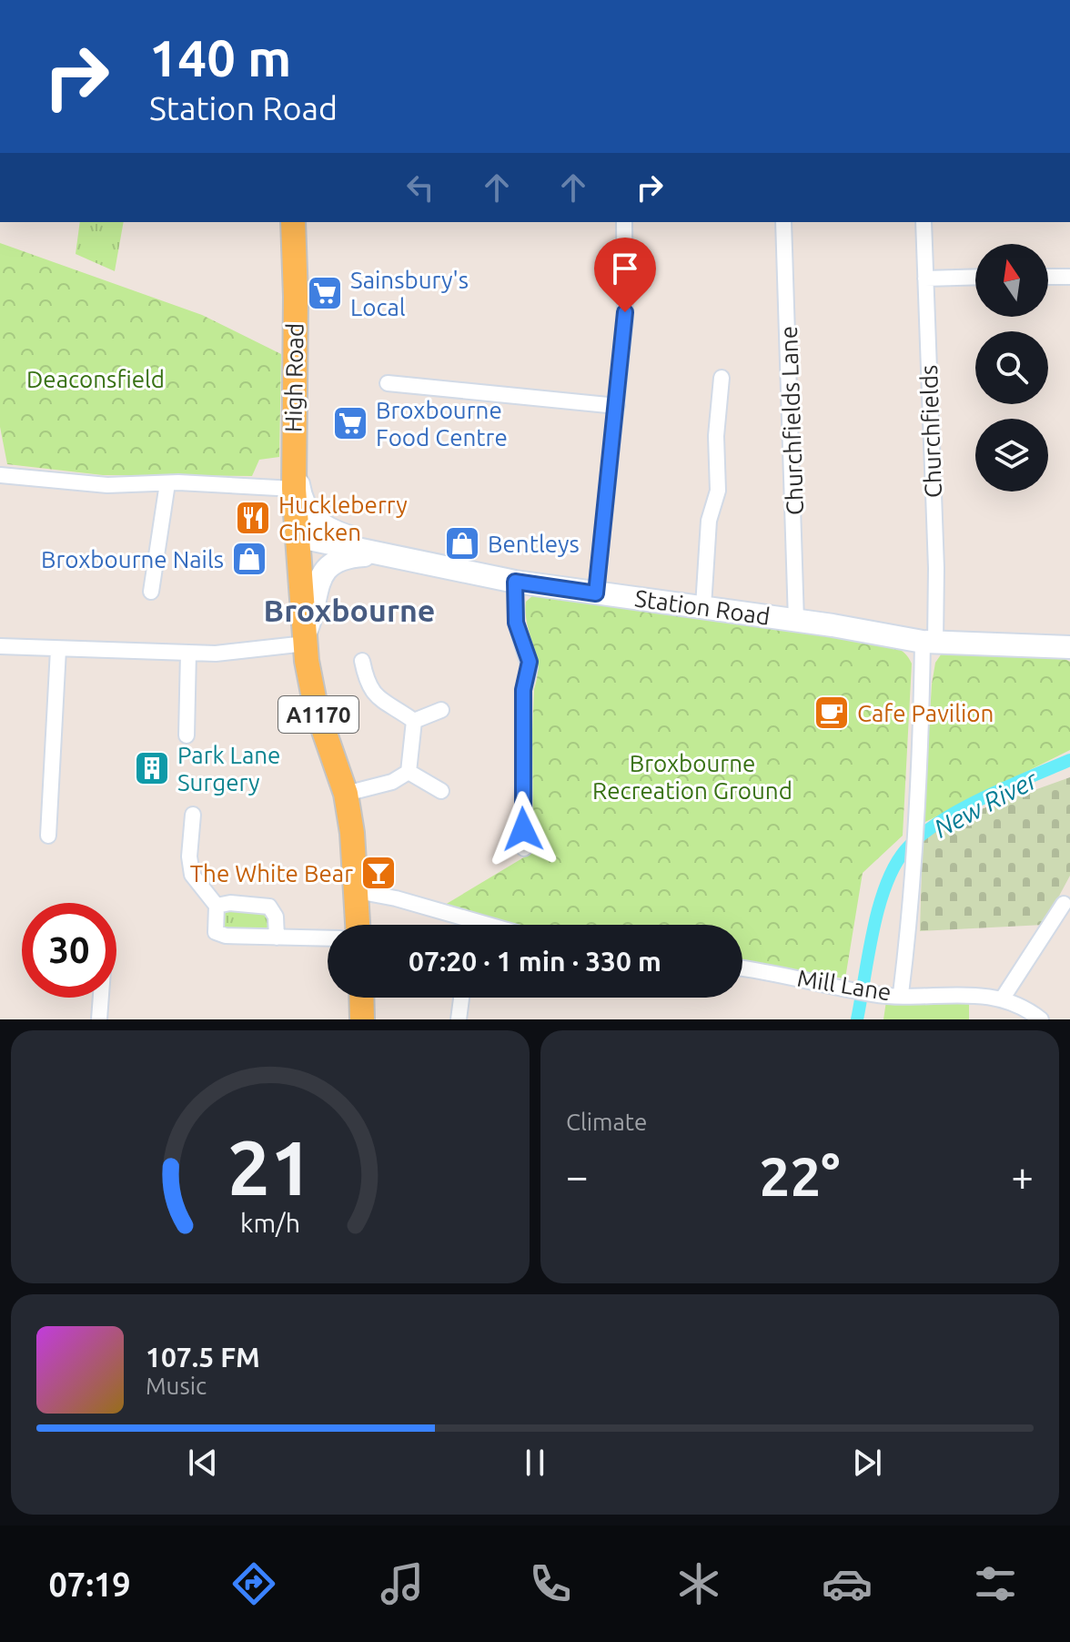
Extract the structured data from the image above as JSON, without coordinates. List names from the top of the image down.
{
  "streets": {
    "main road": ["High Road", "Station Road", "A1170"],
    "street": ["Churchfields Lane", "Churchfields", "Mill Lane"]
  },
  "crossings": [
    ["High Road", "Station Road"],
    ["High Road", "A1170"],
    ["Churchfields Lane", "Station Road"],
    ["Churchfields", "Station Road"],
    ["Churchfields", "Mill Lane"],
    ["Station Road", "A1170"]
  ],
  "districts": ["Broxbourne"],
  "water": ["New River"],
  "parks": ["Deaconsfield", "Broxbourne Recreation Ground"],
  "places": {
    "supermarket": ["Sainsbury's Local", "Broxbourne Food Centre"],
    "restaurant": ["Huckleberry Chicken"],
    "shop": ["Bentleys", "Broxbourne Nails"],
    "cafe": ["Cafe Pavilion"],
    "building": ["Park Lane Surgery"],
    "bar": ["The White Bear"]
  },
  "north": "top",
  "page": {
    "turn": ["140 m", "Station Road"],
    "limit": "30",
    "trip": "07:20 · 1 min · 330 m",
    "tile": "Climate",
    "heat": ["−", "22°", "+"],
    "song": ["107.5 FM", "Music"],
    "tabs": "07:19",
    "gauge": ["21", "km/h"]
  }
}
